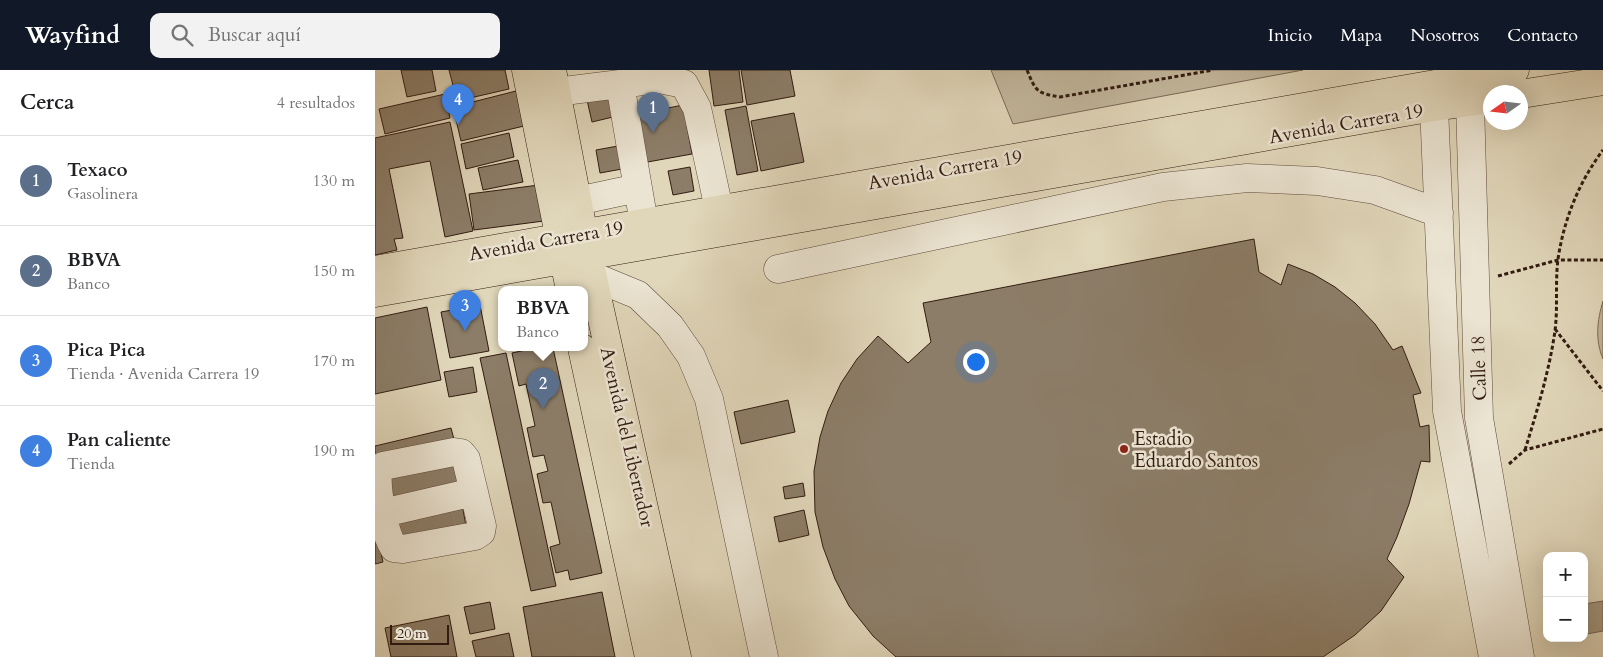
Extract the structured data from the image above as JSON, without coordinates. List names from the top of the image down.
{
  "streets": {
    "main road": ["Avenida Carrera 19", "Avenida del Libertador"],
    "street": ["Calle 18"]
  },
  "crossings": [
    ["Avenida Carrera 19", "Calle 18"],
    ["Avenida Carrera 19", "Avenida del Libertador"]
  ],
  "places": ["Estadio Eduardo Santos"],
  "scale_bar": "20 m",
  "north": "left",
  "page": {
    "header": "Wayfind",
    "search": "Buscar aquí",
    "nav": [
      "Inicio",
      "Mapa",
      "Nosotros",
      "Contacto"
    ],
    "heading": ["Cerca", "4 resultados"],
    "pins": [
      "4",
      "1",
      "3",
      "2"
    ],
    "list": [
      {
        "mark": "1",
        "name": "Texaco",
        "note": "Gasolinera",
        "value": "130 m"
      },
      {
        "mark": "2",
        "name": "BBVA",
        "note": "Banco",
        "value": "150 m"
      },
      {
        "mark": "3",
        "name": "Pica Pica",
        "note": "Tienda · Avenida Carrera 19",
        "value": "170 m"
      },
      {
        "mark": "4",
        "name": "Pan caliente",
        "note": "Tienda",
        "value": "190 m"
      }
    ],
    "popup": ["BBVA", "Banco"],
    "map_buttons": ["+", "−"],
    "scale": "20 m"
  }
}
